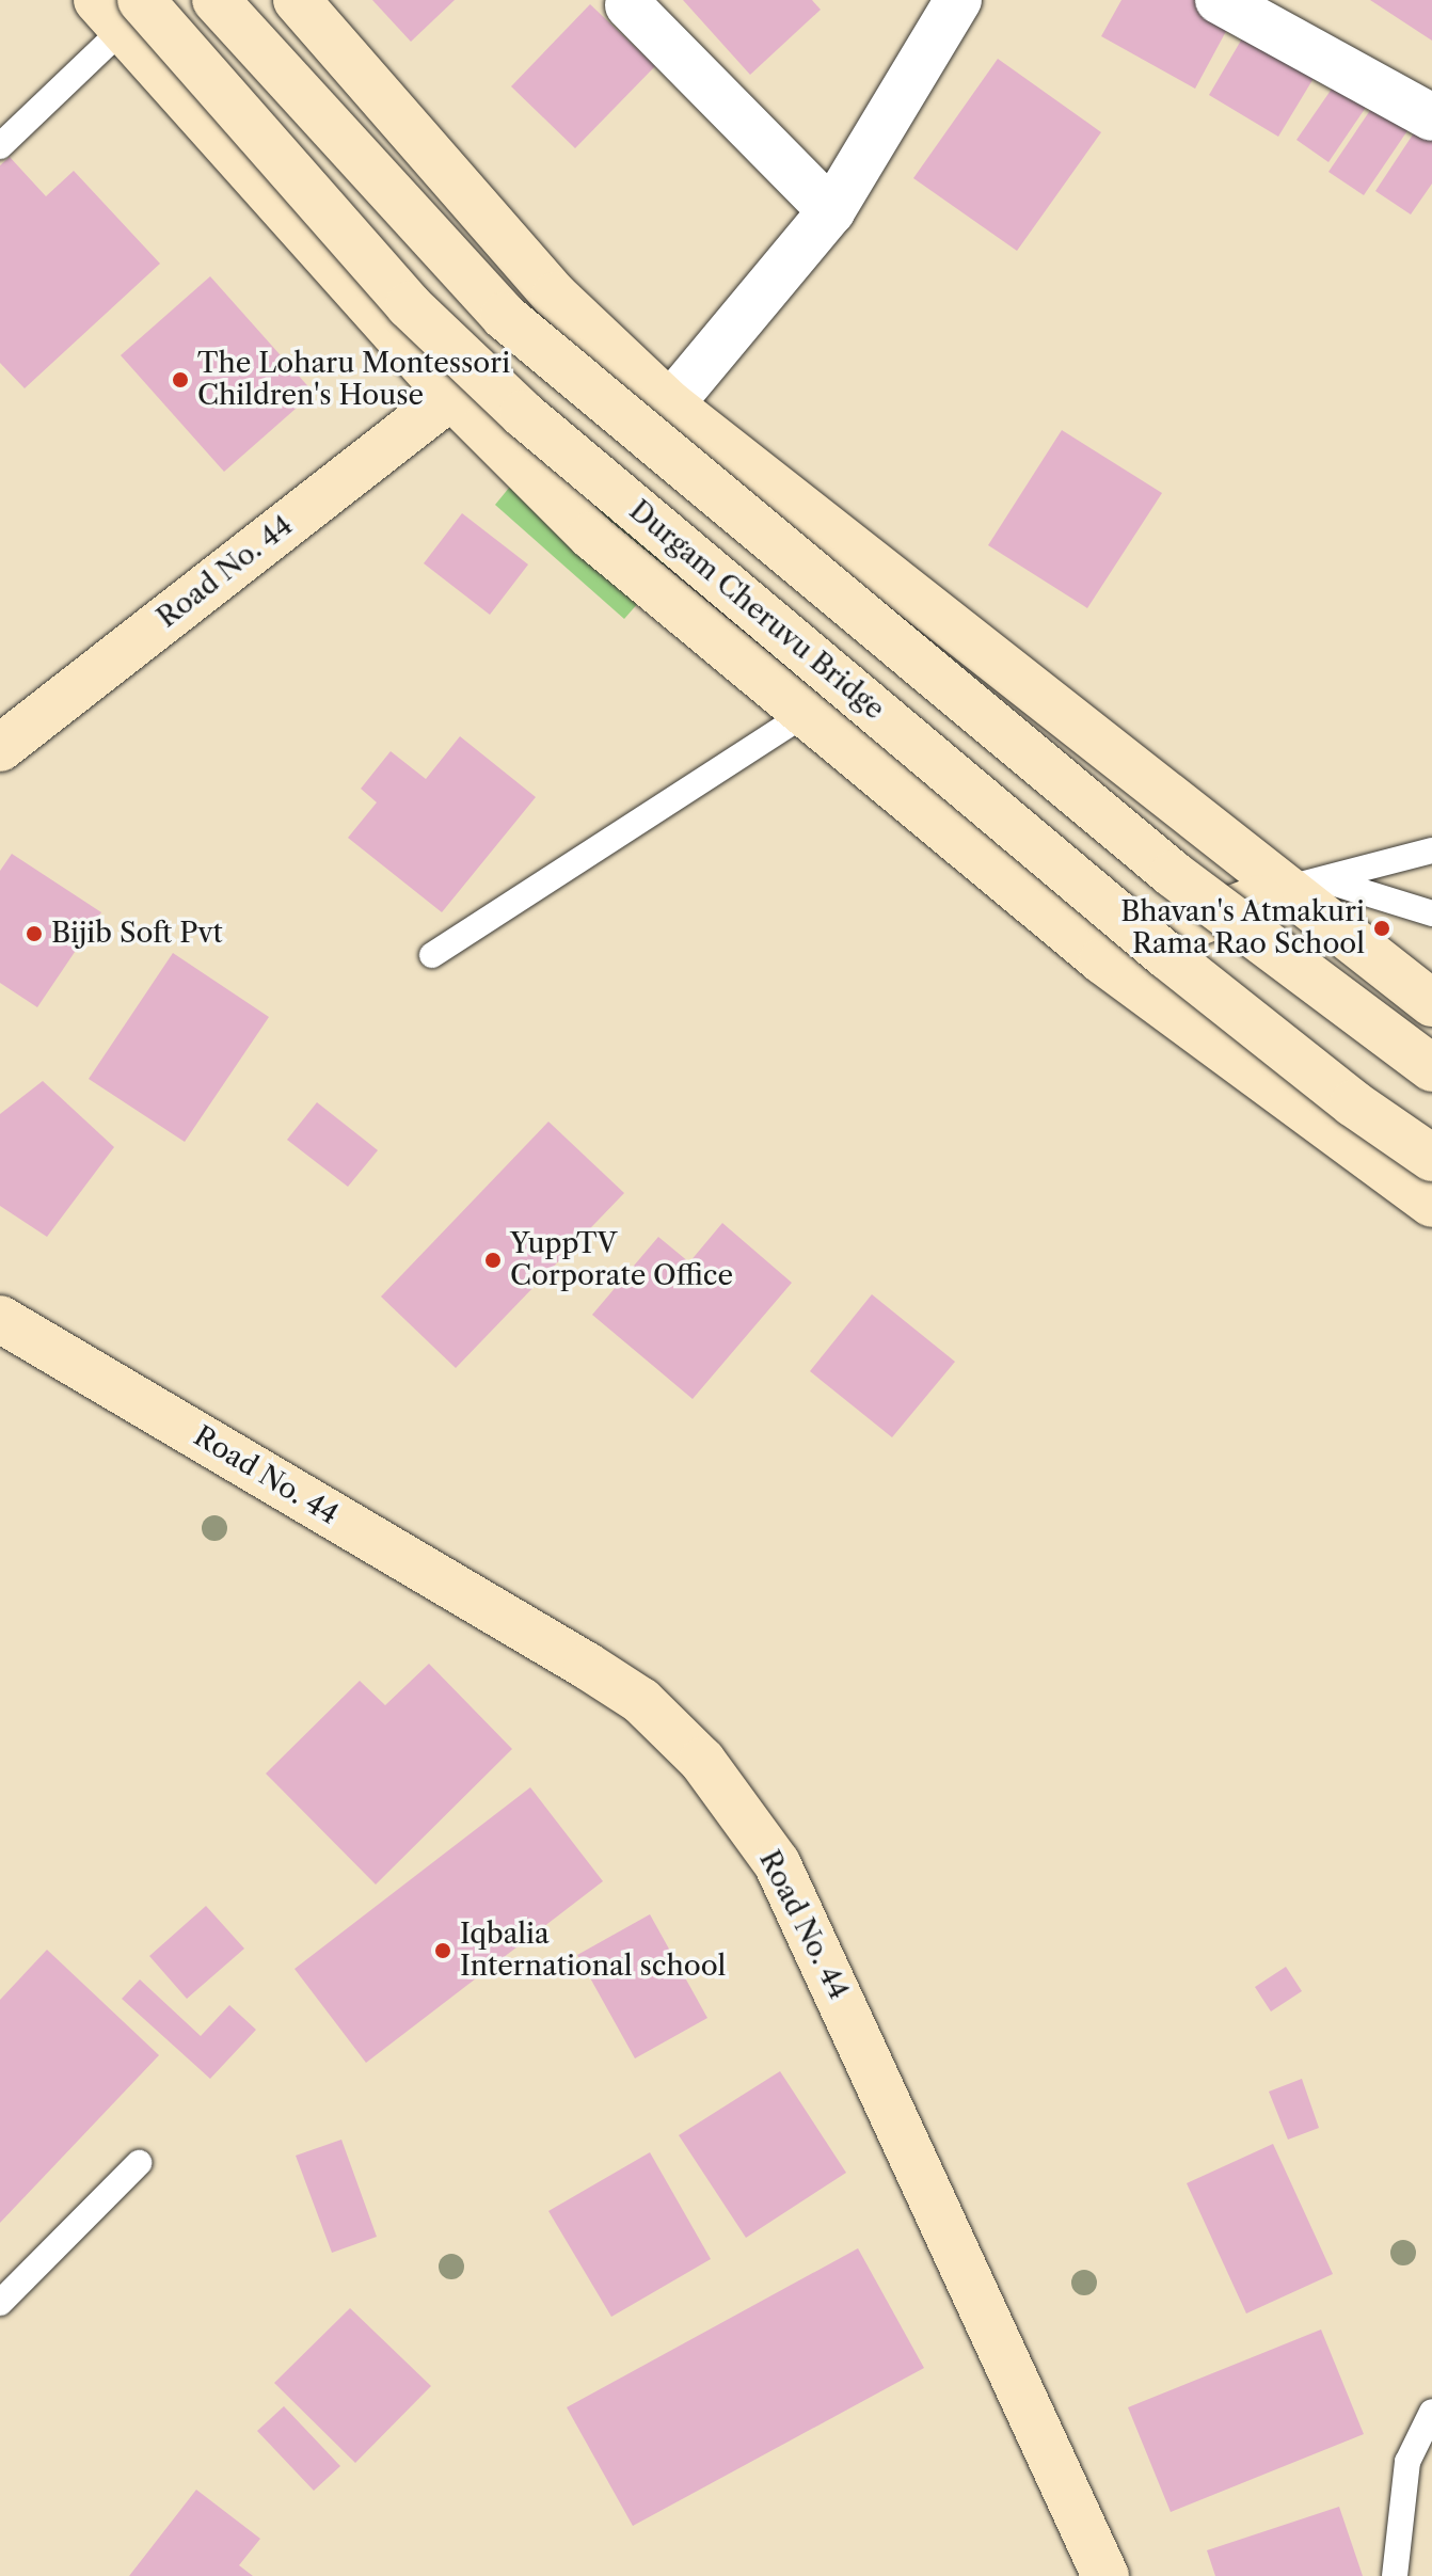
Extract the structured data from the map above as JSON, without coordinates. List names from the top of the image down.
{
  "streets": {
    "main road": ["Road No. 44", "Durgam Cheruvu Bridge"]
  },
  "places": [
    "The Loharu Montessori Children's House",
    "Bhavan's Atmakuri Rama Rao School",
    "Bijib Soft Pvt",
    "YuppTV Corporate Office",
    "Iqbalia International school"
  ]
}
